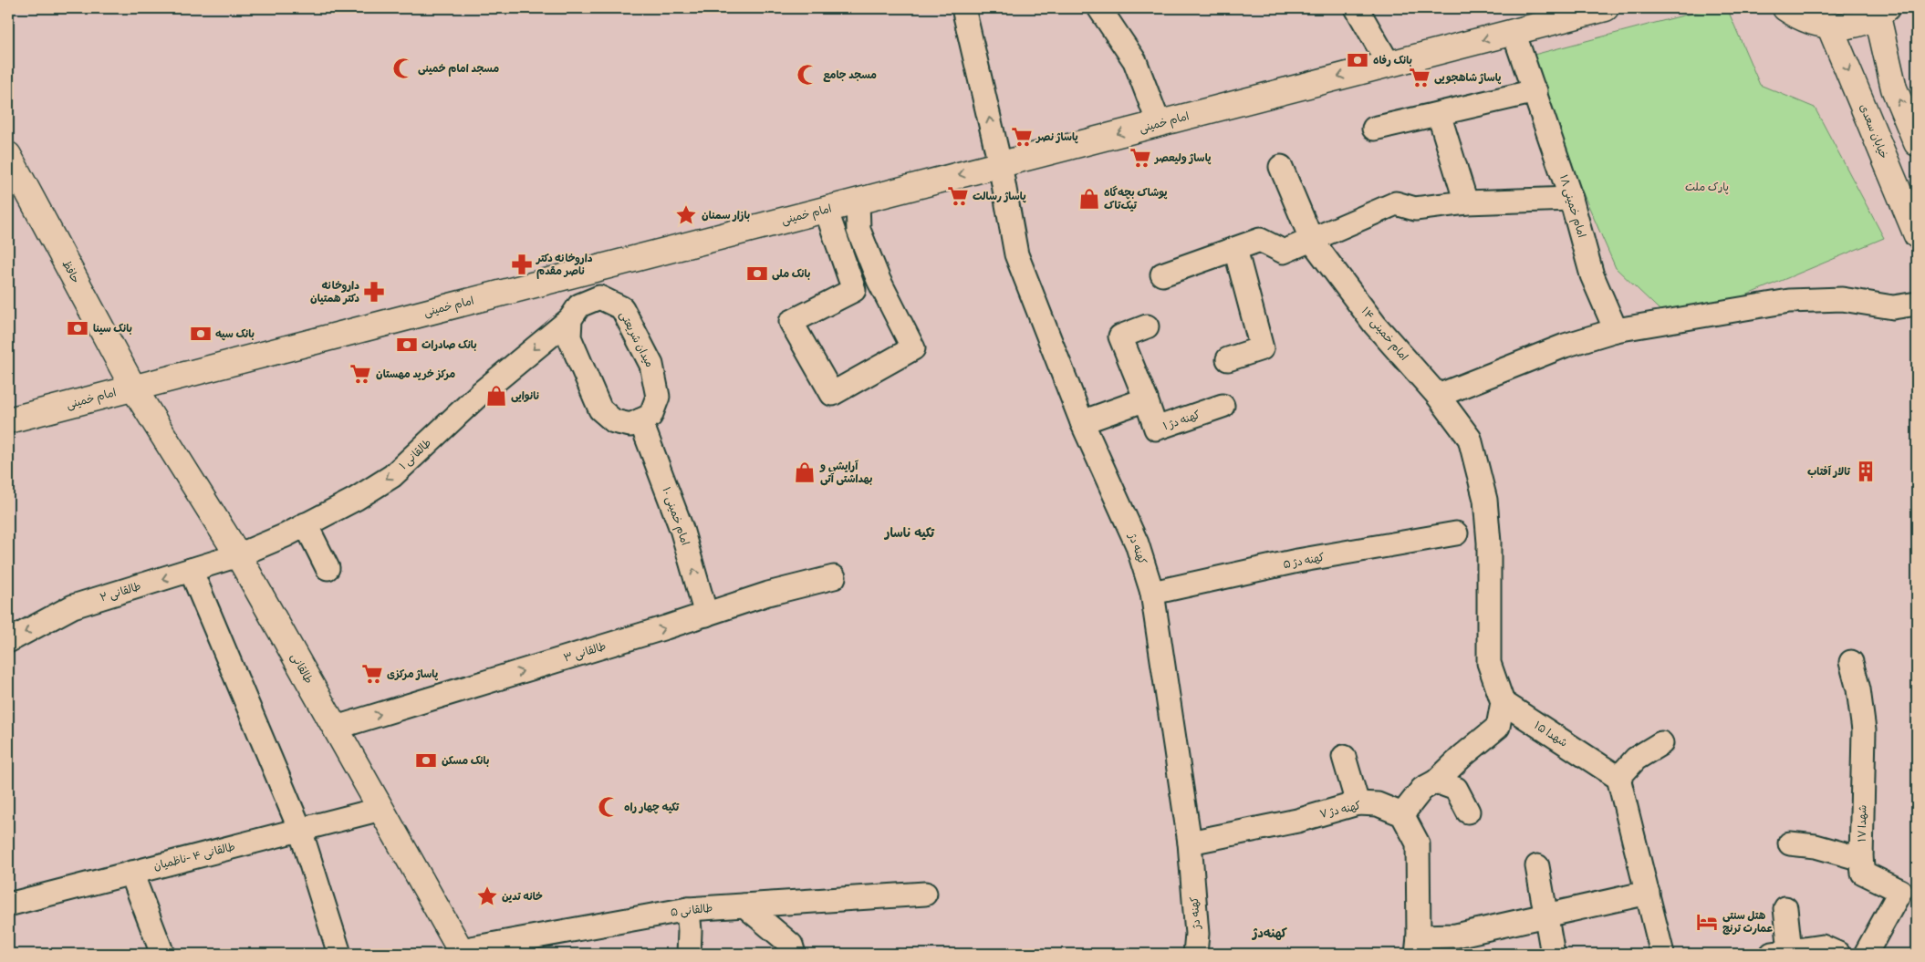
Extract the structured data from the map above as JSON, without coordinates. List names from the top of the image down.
{
  "streets": {
    "street": [
      "امام خمینی",
      "خیابان سعدی",
      "امام خمینی ۱۸",
      "حافظ",
      "امام خمینی ۱۴",
      "میدان شریعتی",
      "کهنه دژ ۱",
      "طالقانی ۱",
      "امام خمینی ۱۰",
      "کهنه دژ",
      "کهنه دژ ۵",
      "طالقانی ۲",
      "طالقانی ۳",
      "طالقانی",
      "شهدا ۱۵",
      "کهنه دژ ۷",
      "شهدا ۱۷",
      "طالقانی ۴ -ناظمیان",
      "طالقانی ۵"
    ]
  },
  "crossings": [
    ["امام خمینی", "امام خمینی ۱۸"],
    ["امام خمینی", "حافظ"],
    ["امام خمینی", "کهنه دژ"],
    ["امام خمینی", "طالقانی"],
    ["حافظ", "طالقانی"],
    ["امام خمینی ۱۴", "شهدا ۱۵"],
    ["میدان شریعتی", "طالقانی ۱"],
    ["میدان شریعتی", "امام خمینی ۱۰"],
    ["طالقانی ۱", "طالقانی ۲"],
    ["طالقانی ۱", "طالقانی"],
    ["امام خمینی ۱۰", "طالقانی ۳"],
    ["کهنه دژ", "کهنه دژ ۵"],
    ["کهنه دژ", "کهنه دژ ۷"],
    ["طالقانی ۲", "طالقانی"],
    ["طالقانی ۳", "طالقانی"],
    ["طالقانی", "طالقانی ۴ -ناظمیان"],
    ["طالقانی", "طالقانی ۵"]
  ],
  "one_way": [
    "طالقانی ۱",
    "امام خمینی ۱۰",
    "طالقانی ۲",
    "طالقانی ۳"
  ],
  "districts": ["تکیه ناسار", "کهنه‌دژ"],
  "parks": ["پارک ملت"],
  "places": {
    "bank": [
      "بانک رفاه",
      "بانک ملی",
      "بانک سینا",
      "بانک سپه",
      "بانک صادرات",
      "بانک مسکن"
    ],
    "mosque": ["مسجد امام خمینی", "مسجد جامع", "تکیه چهار راه"],
    "supermarket": [
      "پاساژ شاهجویی",
      "پاساژ نصر",
      "پاساژ ولیعصر",
      "پاساژ رسالت",
      "مرکز خرید مهستان",
      "پاساژ مرکزی"
    ],
    "shop": ["پوشاک بچه‌گاه تیک‌تاک", "نانوایی", "آرایشی و بهداشتی آتی"],
    "place": ["بازار سمنان", "خانه تدین"],
    "pharmacy": ["داروخانه دکتر ناصر مقدم", "داروخانه دکتر همتیان"],
    "building": ["تالار آفتاب"],
    "hotel": ["هتل سنتی عمارت ترنج"]
  }
}
